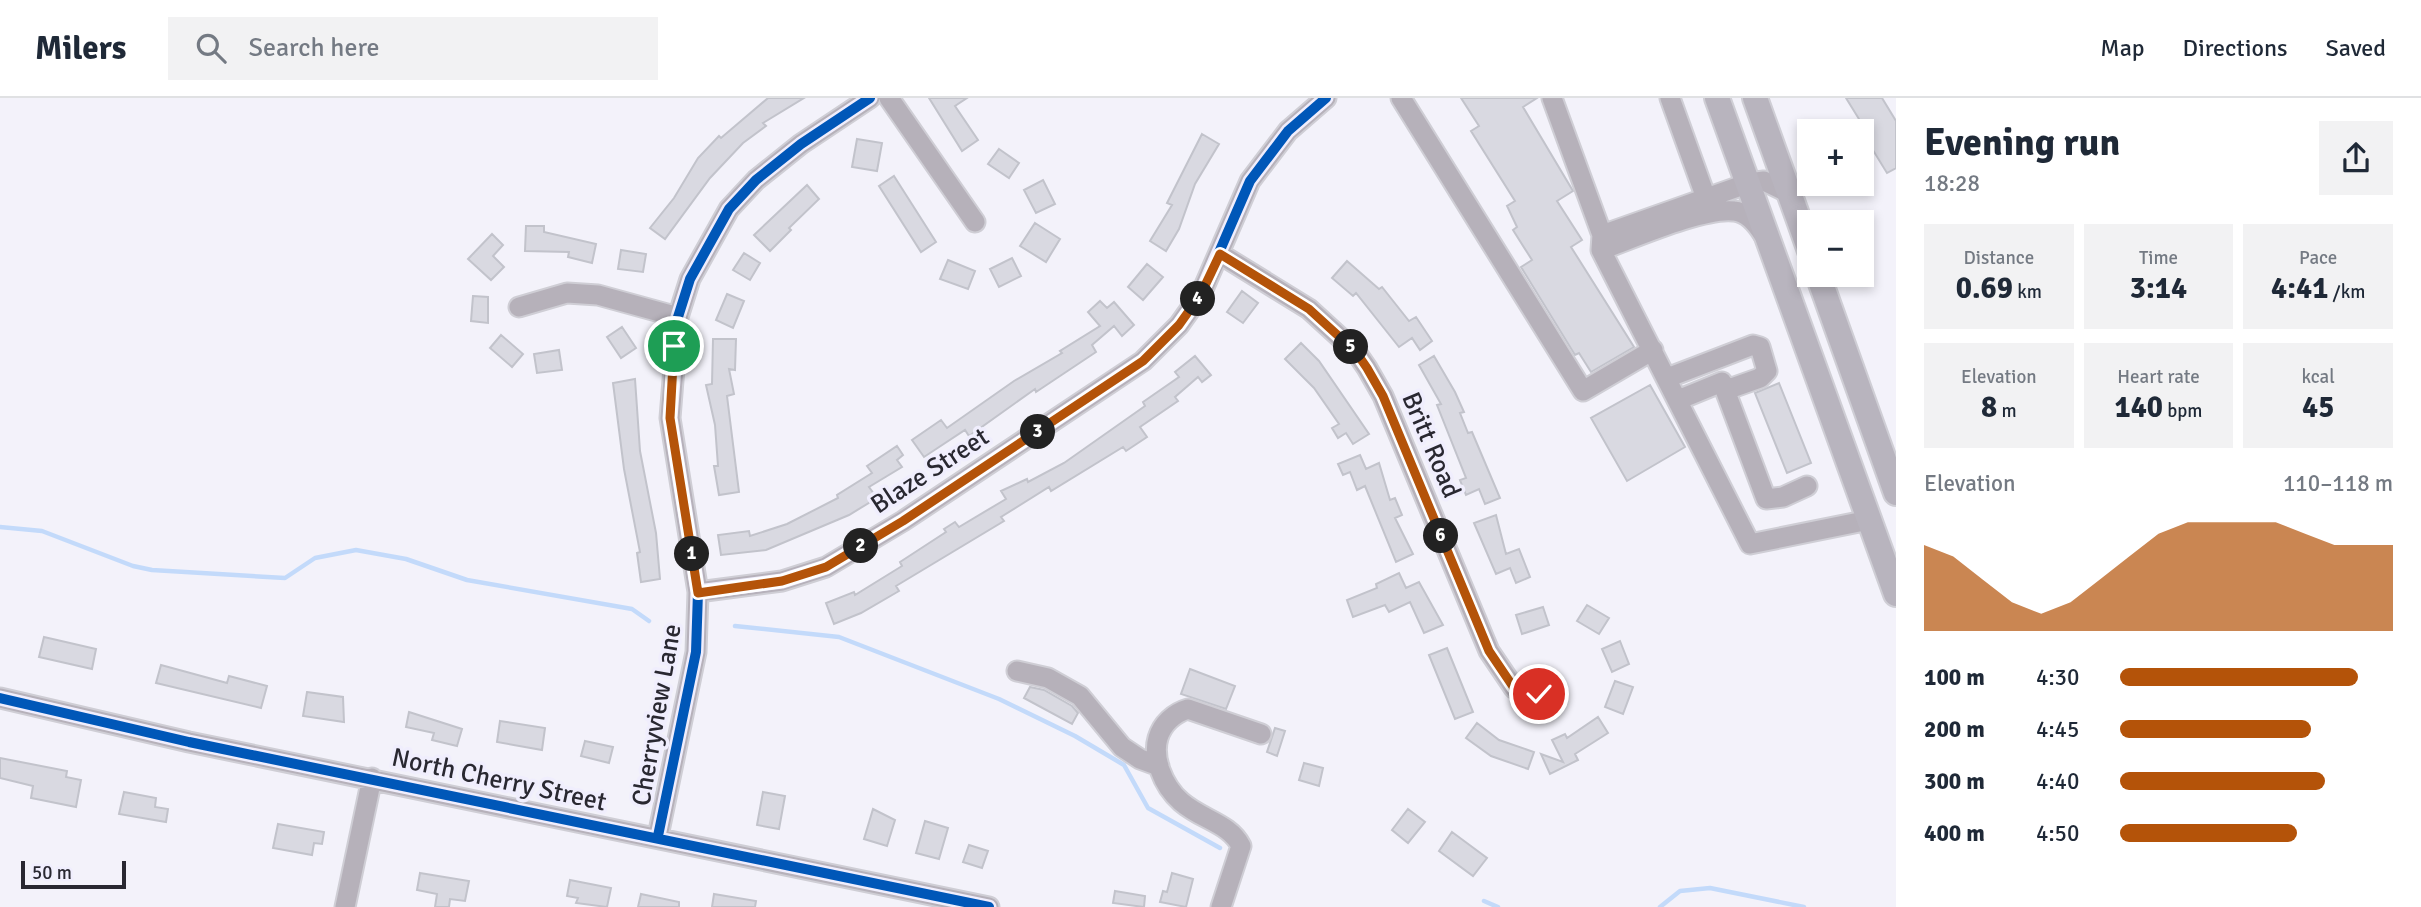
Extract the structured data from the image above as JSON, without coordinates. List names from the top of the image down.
{
  "streets": {
    "street": [
      "Britt Road",
      "Blaze Street",
      "Cherryview Lane",
      "North Cherry Street"
    ]
  },
  "crossings": [
    ["Britt Road", "Blaze Street"],
    ["Blaze Street", "Cherryview Lane"],
    ["Cherryview Lane", "North Cherry Street"]
  ],
  "scale_bar": "50 m",
  "page": {
    "header": "Milers",
    "search": "Search here",
    "nav": ["Map", "Directions", "Saved"],
    "heading": ["Evening run", "18:28"],
    "map_buttons": ["+", "−"],
    "stats": [
      ["Distance", "0.69 km"],
      ["Time", "3:14"],
      ["Pace", "4:41 /km"],
      ["Elevation", "8 m"],
      ["Heart rate", "140 bpm"],
      ["kcal", "45"]
    ],
    "pins": [
      "4",
      "5",
      "3",
      "6",
      "2",
      "1"
    ],
    "chart": ["Elevation", "110–118 m"],
    "list": [
      {
        "name": "100 m",
        "note": "4:30"
      },
      {
        "name": "200 m",
        "note": "4:45"
      },
      {
        "name": "300 m",
        "note": "4:40"
      },
      {
        "name": "400 m",
        "note": "4:50"
      }
    ],
    "scale": "50 m"
  }
}
